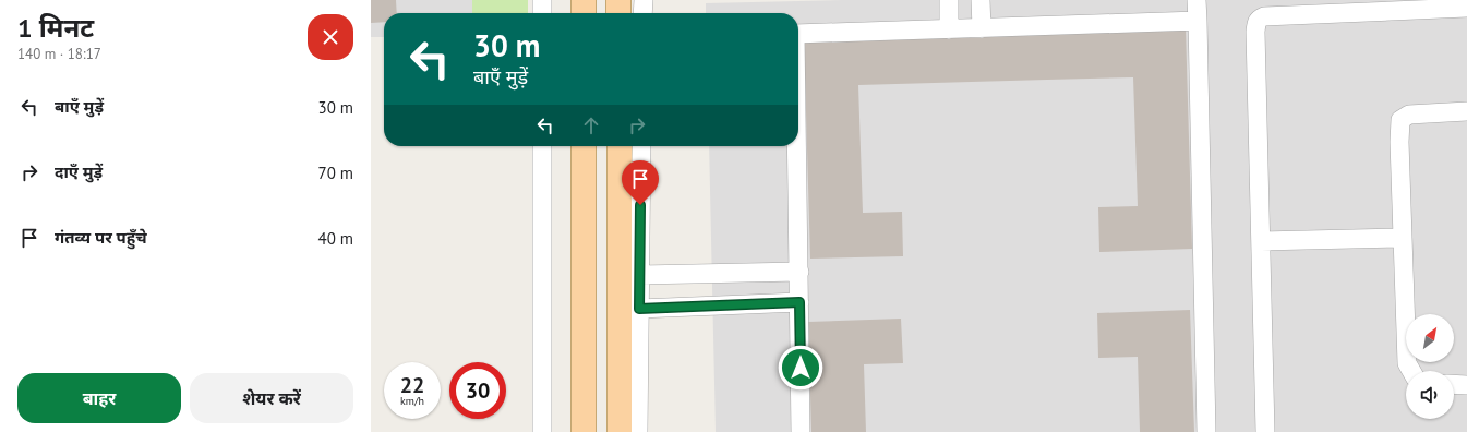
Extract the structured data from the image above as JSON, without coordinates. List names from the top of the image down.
{
  "north": "top right",
  "page": {
    "heading": ["1 मिनट", "140 m · 18:17"],
    "turn": ["30 m", "बाएँ मुड़ें"],
    "list": [
      {
        "name": "बाएँ मुड़ें",
        "value": "30 m"
      },
      {
        "name": "दाएँ मुड़ें",
        "value": "70 m"
      },
      {
        "name": "गंतव्य पर पहुँचे",
        "value": "40 m"
      }
    ],
    "speed": "22 km/h",
    "limit": "30",
    "buttons": ["बाहर", "शेयर करें"]
  }
}
